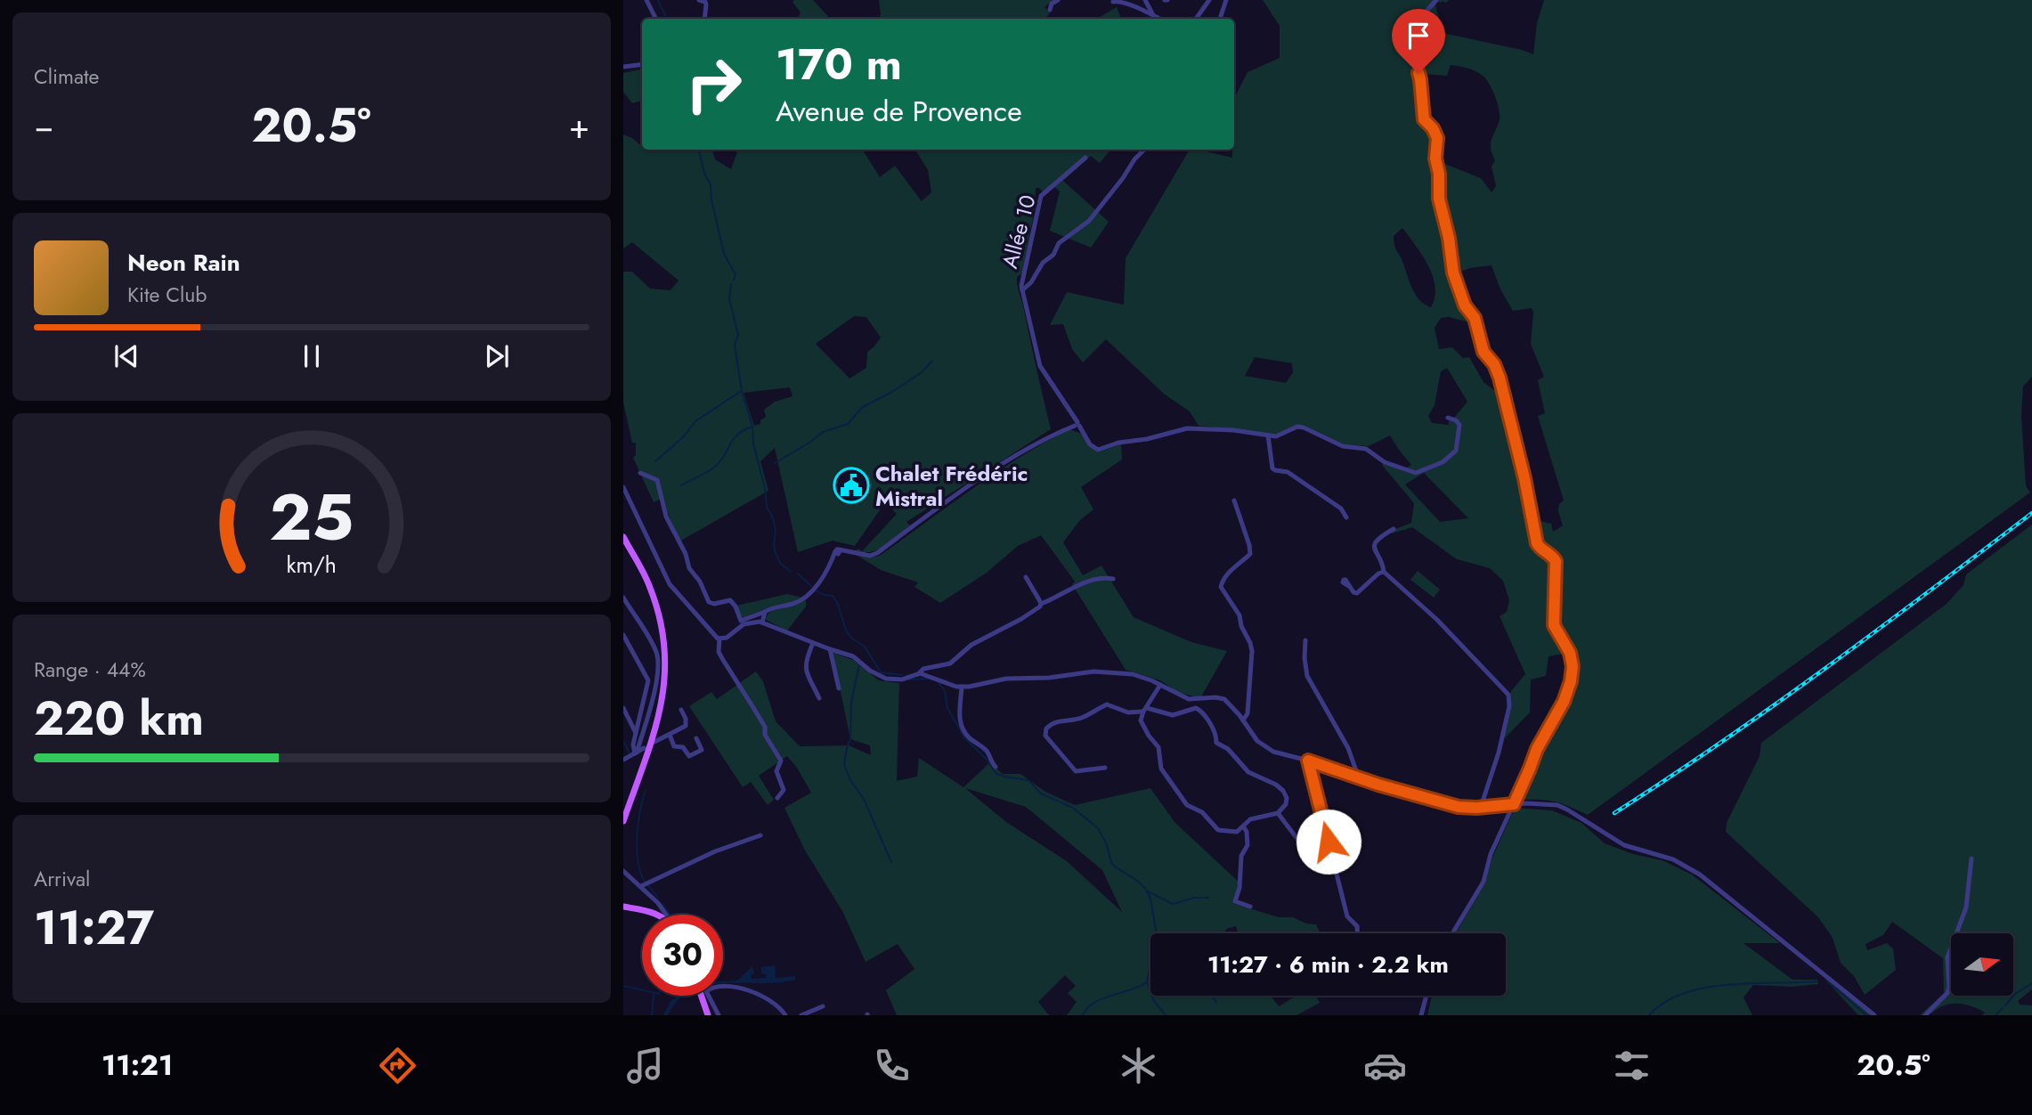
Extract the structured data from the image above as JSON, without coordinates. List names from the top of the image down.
{
  "streets": {
    "street": ["Allée 10"]
  },
  "places": {
    "public building": ["Chalet Frédéric Mistral"]
  },
  "north": "right",
  "page": {
    "tile": [
      "Climate",
      ["Range · 44%", "220 km"],
      ["Arrival", "11:27"]
    ],
    "turn": ["170 m", "Avenue de Provence"],
    "heat": ["−", "20.5°", "+"],
    "song": ["Neon Rain", "Kite Club"],
    "limit": "30",
    "trip": "11:27 · 6 min · 2.2 km",
    "tabs": ["11:21", "20.5°"],
    "gauge": ["25", "km/h"]
  }
}
